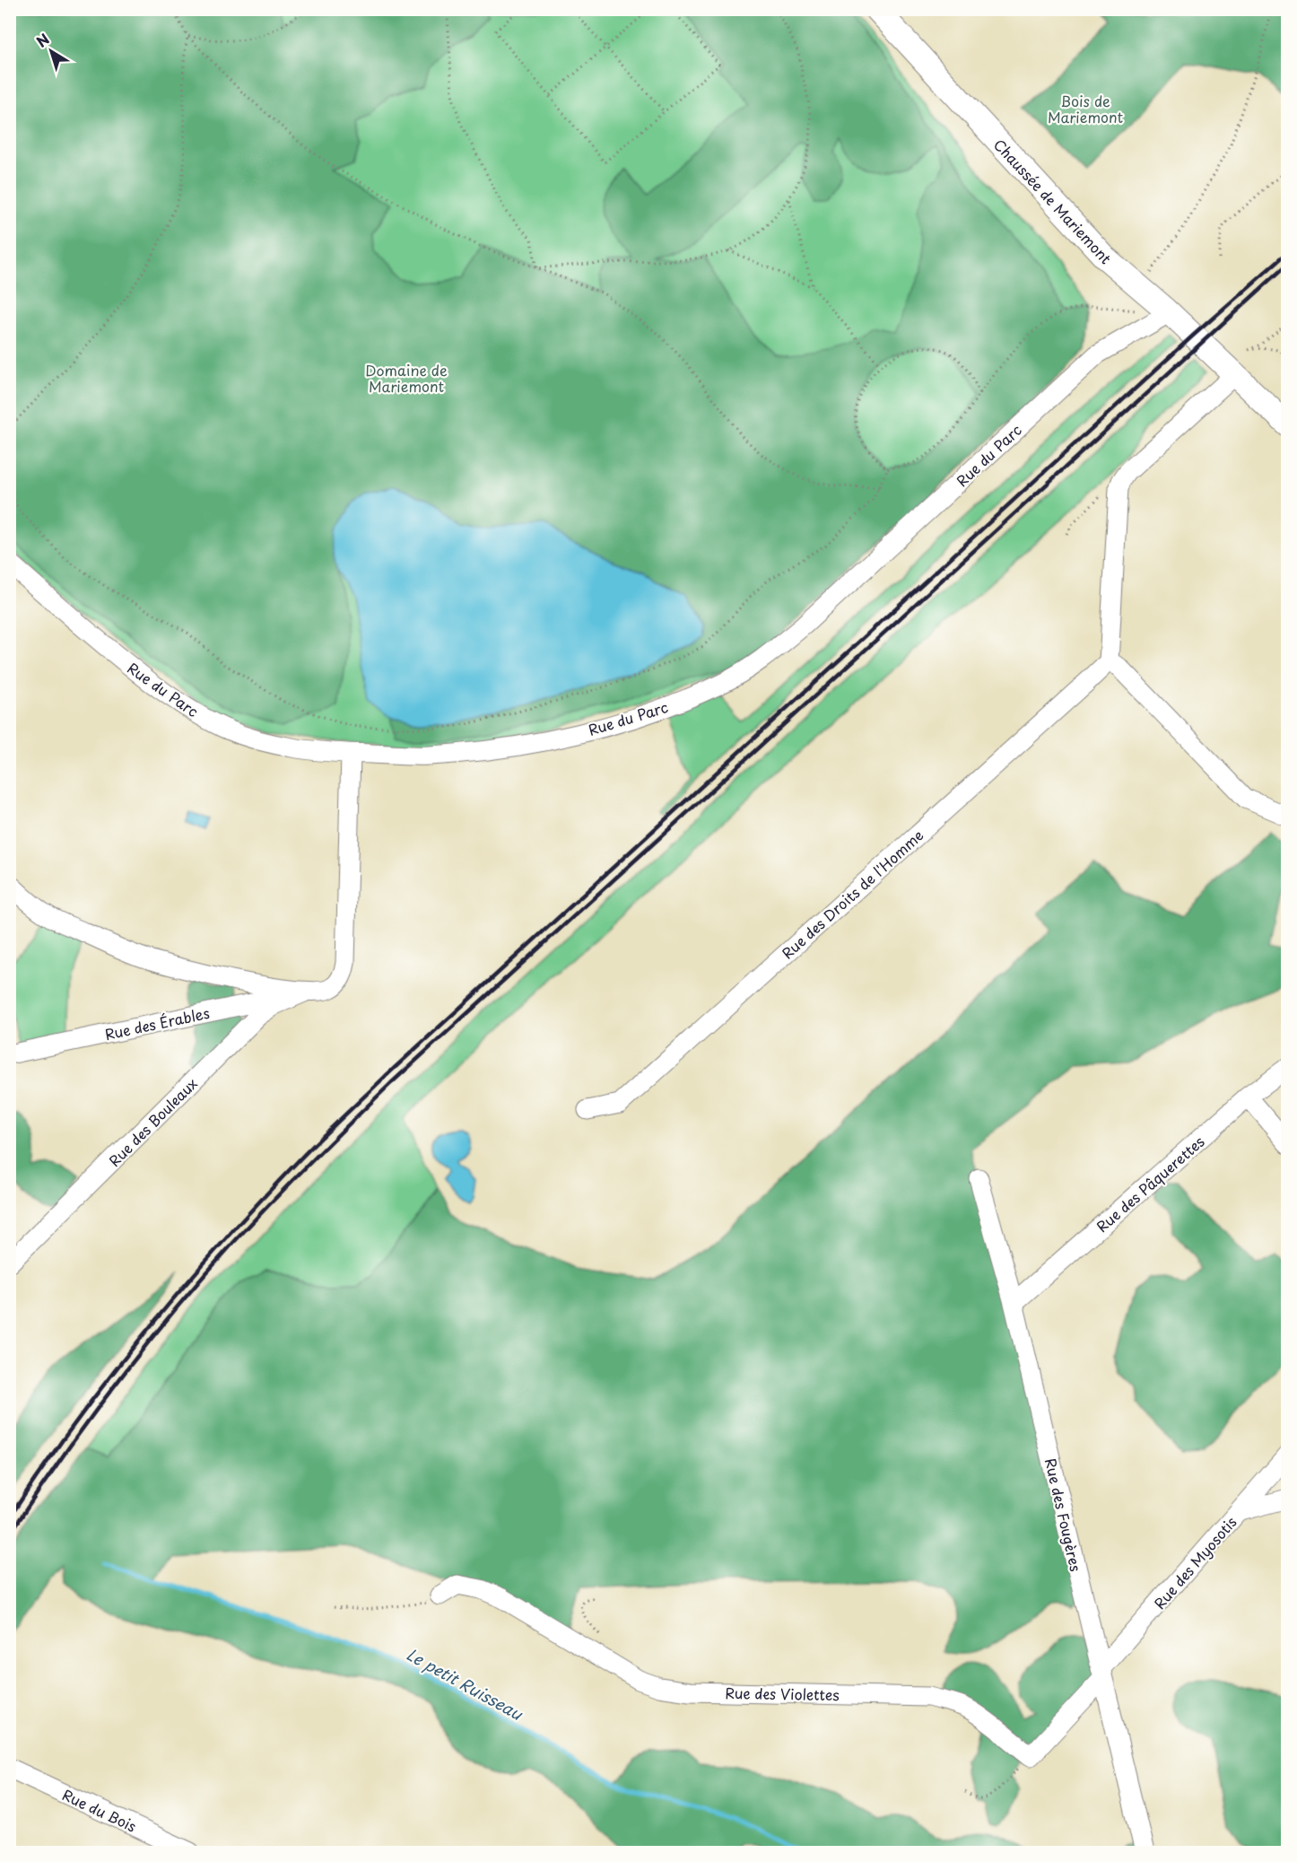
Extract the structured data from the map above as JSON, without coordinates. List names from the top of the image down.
{
  "streets": {
    "street": [
      "Chaussée de Mariemont",
      "Rue du Parc",
      "Rue des Droits de l'Homme",
      "Rue des Érables",
      "Rue des Bouleaux",
      "Rue des Pâquerettes",
      "Rue des Fougères",
      "Rue des Myosotis",
      "Rue des Violettes",
      "Rue du Bois"
    ]
  },
  "crossings": [
    ["Chaussée de Mariemont", "Rue du Parc"],
    ["Rue du Parc", "Rue des Bouleaux"],
    ["Rue des Érables", "Rue des Bouleaux"],
    ["Rue des Pâquerettes", "Rue des Fougères"],
    ["Rue des Fougères", "Rue des Myosotis"]
  ],
  "water": ["Le petit Ruisseau"],
  "parks": ["Bois de Mariemont", "Domaine de Mariemont"],
  "north": "top left"
}
